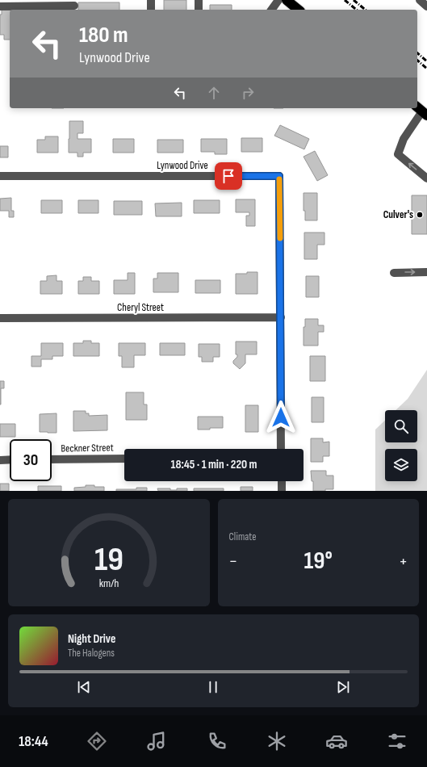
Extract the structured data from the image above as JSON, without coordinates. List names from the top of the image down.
{
  "streets": {
    "street": ["Lynwood Drive", "Cheryl Street", "Beckner Street"]
  },
  "crossings": [
    ["Lynwood Drive", "Cheryl Street"]
  ],
  "places": ["Culver's"],
  "page": {
    "turn": ["180 m", "Lynwood Drive"],
    "limit": "30",
    "trip": "18:45 · 1 min · 220 m",
    "tile": "Climate",
    "heat": ["−", "19°", "+"],
    "song": ["Night Drive", "The Halogens"],
    "tabs": "18:44",
    "gauge": ["19", "km/h"]
  }
}
